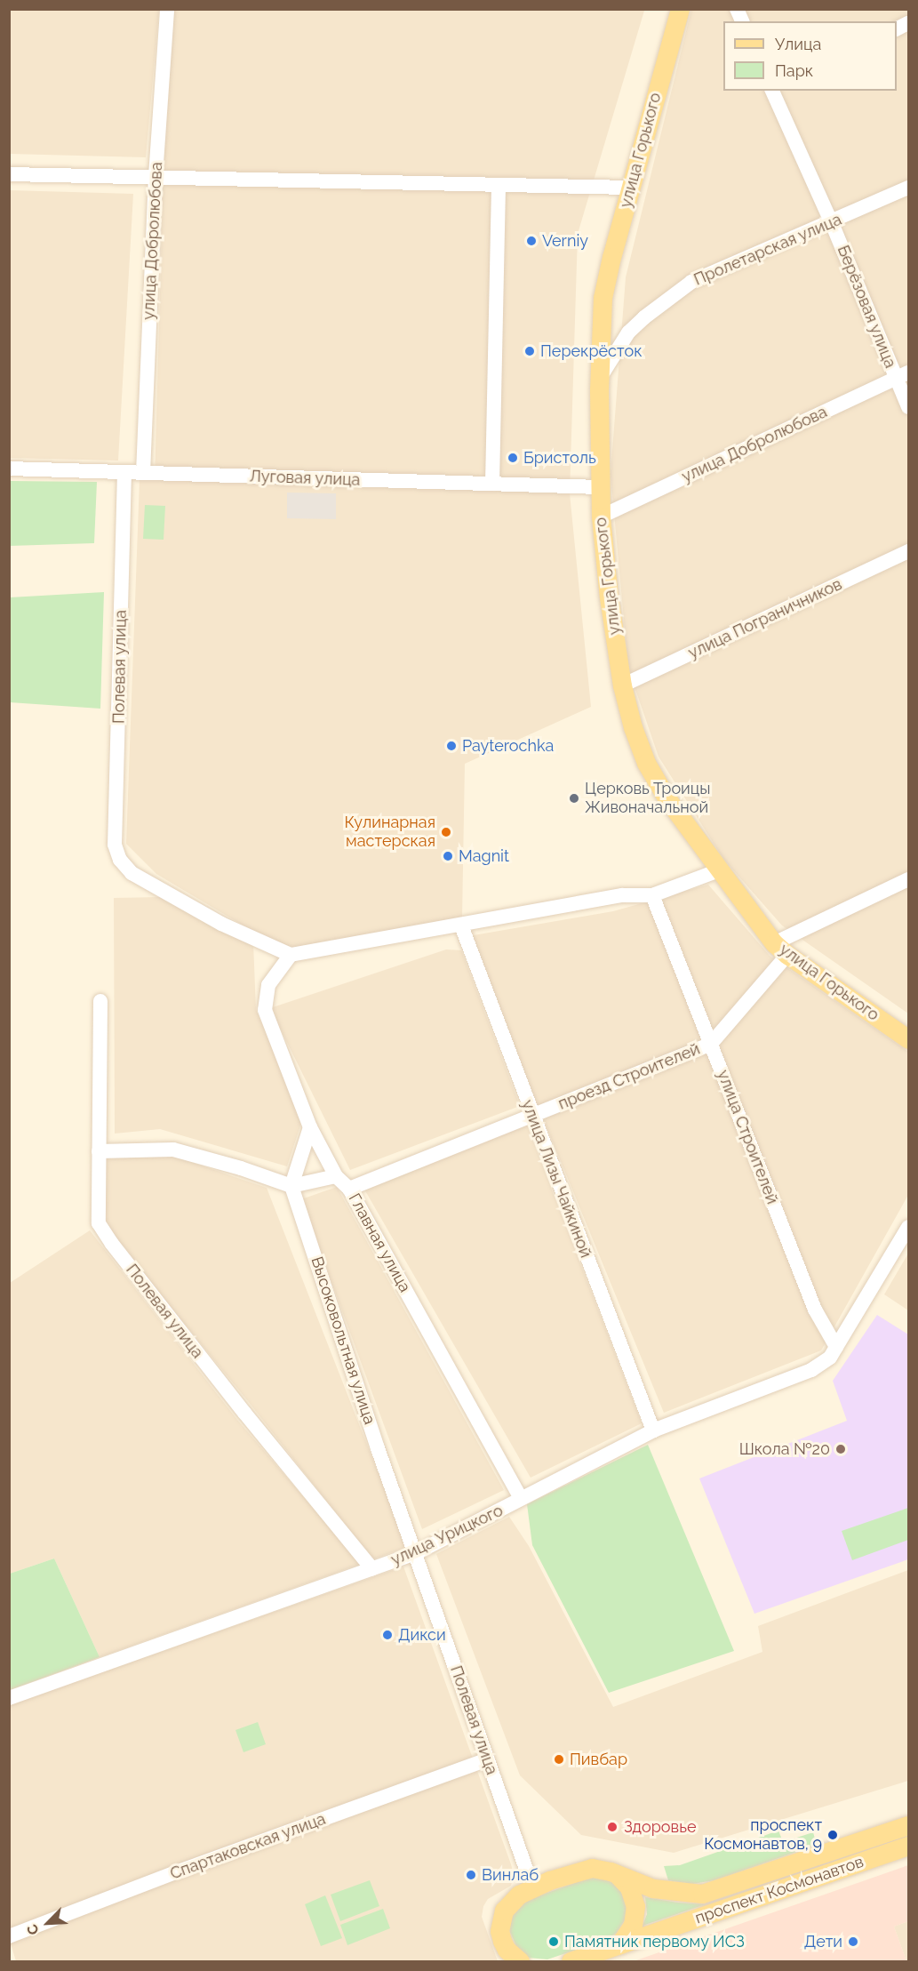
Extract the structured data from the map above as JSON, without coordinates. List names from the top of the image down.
{
  "streets": {
    "main road": ["улица Горького", "проспект Космонавтов"],
    "street": [
      "улица Добролюбова",
      "Пролетарская улица",
      "Берёзовая улица",
      "Луговая улица",
      "улица Пограничников",
      "Полевая улица",
      "проезд Строителей",
      "улица Строителей",
      "улица Лизы Чайкиной",
      "Главная улица",
      "Высоковольтная улица",
      "улица Урицкого",
      "Спартаковская улица"
    ]
  },
  "crossings": [
    ["улица Горького", "улица Добролюбова"],
    ["улица Горького", "Пролетарская улица"],
    ["улица Горького", "Луговая улица"],
    ["улица Горького", "улица Пограничников"],
    ["улица Горького", "проезд Строителей"],
    ["улица Добролюбова", "Берёзовая улица"],
    ["улица Добролюбова", "Луговая улица"],
    ["Пролетарская улица", "Берёзовая улица"],
    ["Луговая улица", "Полевая улица"],
    ["Полевая улица", "Главная улица"],
    ["Полевая улица", "Высоковольтная улица"],
    ["Полевая улица", "улица Урицкого"],
    ["Полевая улица", "Спартаковская улица"],
    ["Полевая улица", "проспект Космонавтов"],
    ["проезд Строителей", "улица Строителей"],
    ["проезд Строителей", "улица Лизы Чайкиной"],
    ["проезд Строителей", "Главная улица"],
    ["улица Строителей", "улица Урицкого"],
    ["улица Лизы Чайкиной", "улица Урицкого"],
    ["Главная улица", "улица Урицкого"],
    ["Высоковольтная улица", "улица Урицкого"]
  ],
  "places": [
    "Verniy",
    "Перекрёсток",
    "Бристоль",
    "Payterochka",
    "Церковь Троицы Живоначальной",
    "Кулинарная мастерская",
    "Magnit",
    "Школа №20",
    "Дикси",
    "Пивбар",
    "Здоровье",
    "проспект Космонавтов, 9",
    "Винлаб",
    "Памятник первому ИСЗ",
    "Дети"
  ],
  "legend": ["Улица", "Парк"],
  "north": "bottom left"
}
